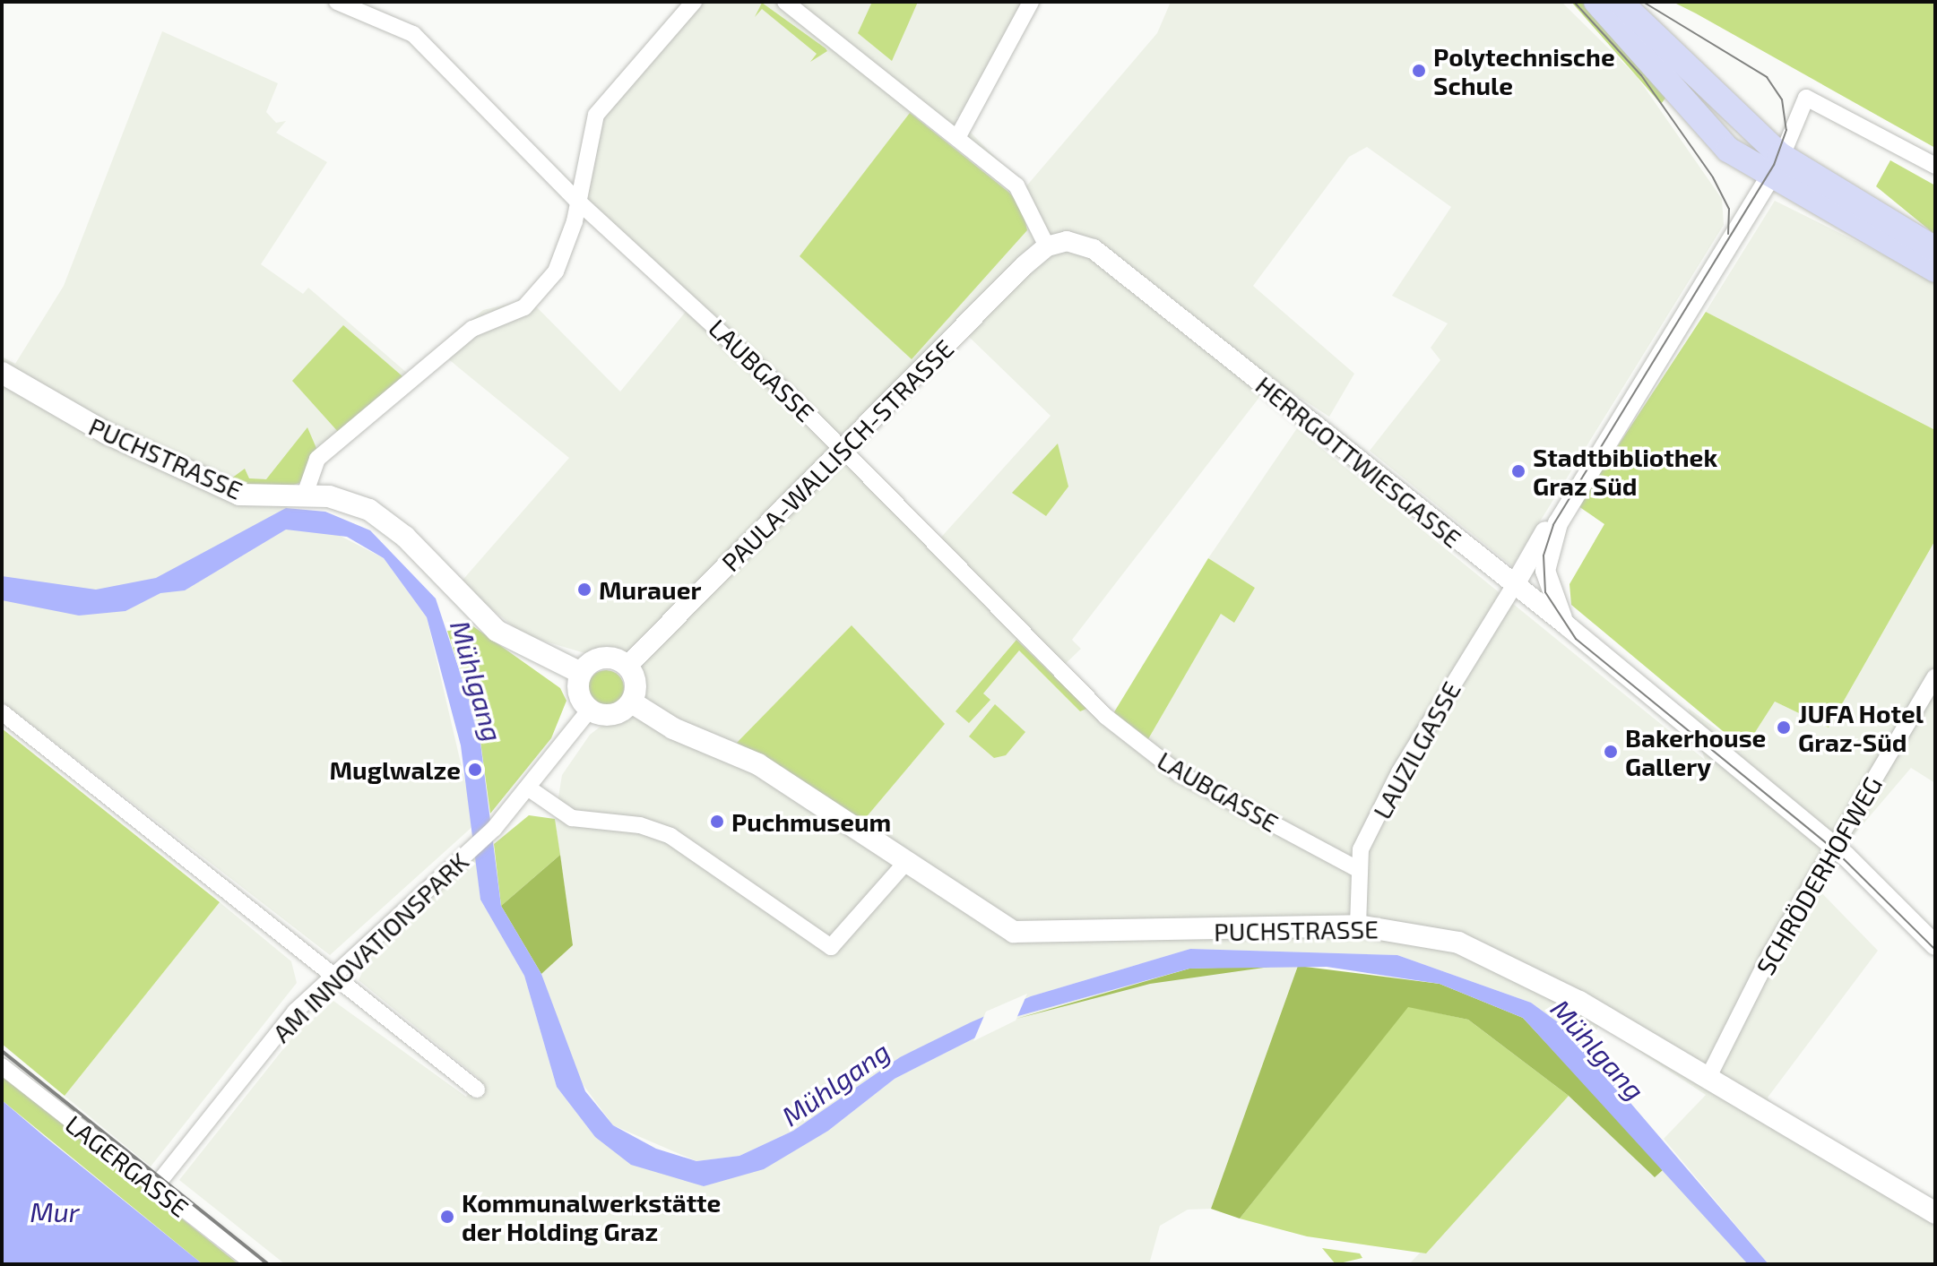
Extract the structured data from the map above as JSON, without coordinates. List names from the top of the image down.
{
  "streets": {
    "main road": ["PUCHSTRASSE"],
    "street": [
      "LAUBGASSE",
      "PAULA-WALLISCH-STRASSE",
      "HERRGOTTWIESGASSE",
      "LAUZILGASSE",
      "SCHRÖDERHOFWEG",
      "AM INNOVATIONSPARK",
      "LAGERGASSE"
    ]
  },
  "crossings": [
    ["LAUBGASSE", "PAULA-WALLISCH-STRASSE"],
    ["LAUBGASSE", "LAUZILGASSE"],
    ["PAULA-WALLISCH-STRASSE", "PUCHSTRASSE"],
    ["PAULA-WALLISCH-STRASSE", "HERRGOTTWIESGASSE"],
    ["PAULA-WALLISCH-STRASSE", "AM INNOVATIONSPARK"],
    ["PUCHSTRASSE", "LAUZILGASSE"],
    ["PUCHSTRASSE", "SCHRÖDERHOFWEG"],
    ["PUCHSTRASSE", "AM INNOVATIONSPARK"],
    ["HERRGOTTWIESGASSE", "LAUZILGASSE"],
    ["HERRGOTTWIESGASSE", "SCHRÖDERHOFWEG"],
    ["AM INNOVATIONSPARK", "LAGERGASSE"]
  ],
  "water": ["Mühlgang", "Mur"],
  "places": [
    "Polytechnische Schule",
    "Stadtbibliothek Graz Süd",
    "Murauer",
    "JUFA Hotel Graz-Süd",
    "Bakerhouse Gallery",
    "Muglwalze",
    "Puchmuseum",
    "Kommunalwerkstätte der Holding Graz"
  ]
}
